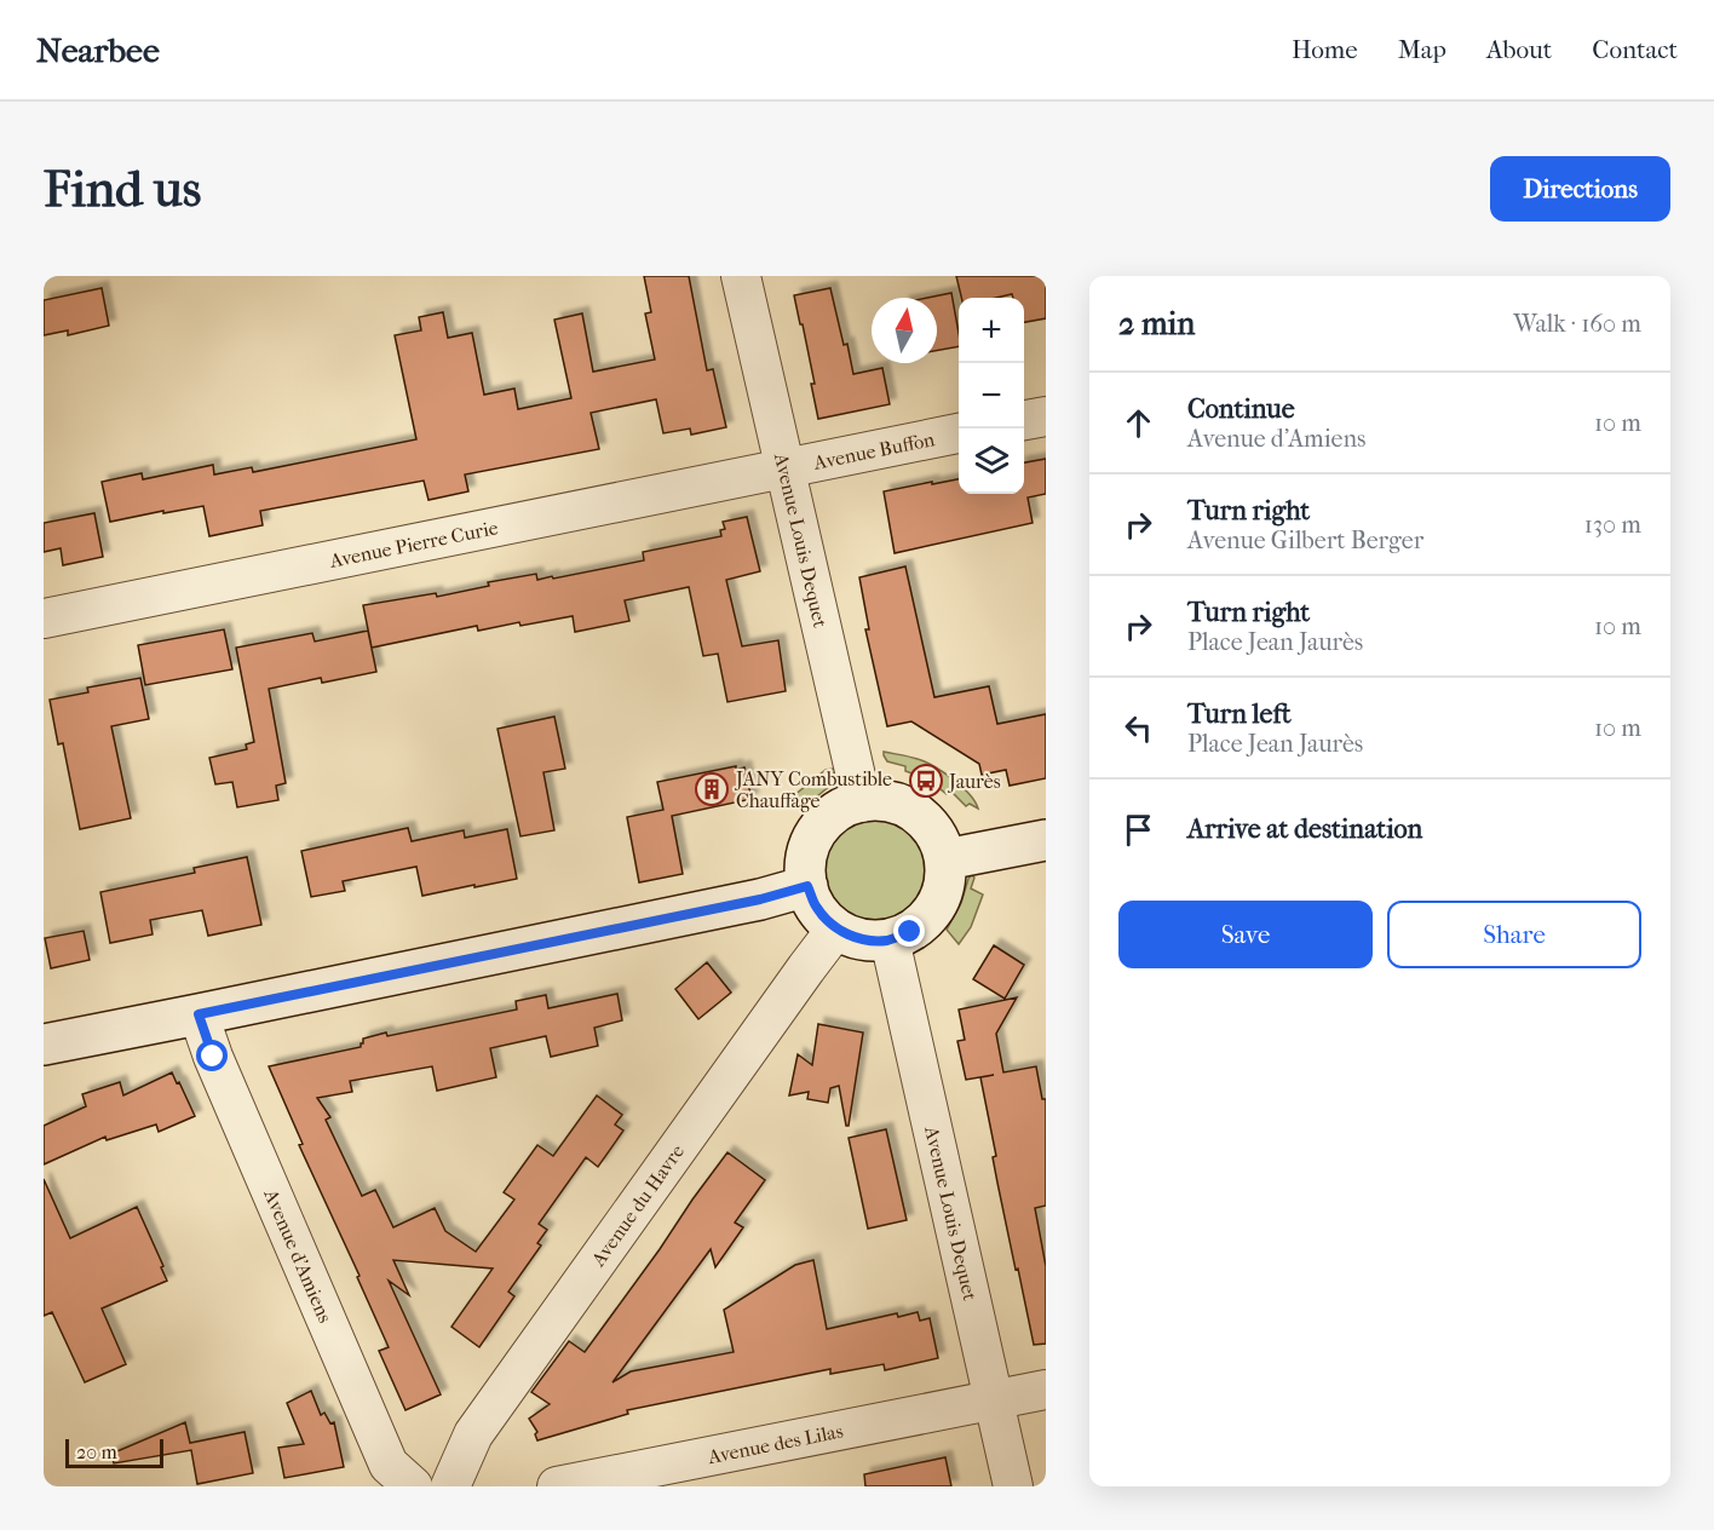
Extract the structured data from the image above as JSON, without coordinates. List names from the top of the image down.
{
  "streets": {
    "street": [
      "Avenue Buffon",
      "Avenue Louis Dequet",
      "Avenue Pierre Curie",
      "Avenue du Havre",
      "Avenue d'Amiens",
      "Avenue des Lilas"
    ]
  },
  "crossings": [
    ["Avenue Buffon", "Avenue Louis Dequet"],
    ["Avenue Buffon", "Avenue Pierre Curie"],
    ["Avenue Louis Dequet", "Avenue Pierre Curie"],
    ["Avenue Louis Dequet", "Avenue du Havre"],
    ["Avenue Louis Dequet", "Avenue des Lilas"]
  ],
  "places": {
    "bus stop": ["Jaurès"],
    "building": ["JANY Combustible Chauffage"]
  },
  "scale_bar": "20 m",
  "north": "top",
  "page": {
    "header": "Nearbee",
    "nav": [
      "Home",
      "Map",
      "About",
      "Contact"
    ],
    "buttons": [
      "Directions",
      ["Save", "Share"]
    ],
    "title": "Find us",
    "heading": ["2 min", "Walk · 160 m"],
    "map_buttons": ["+", "−"],
    "list": [
      ["Continue", "Avenue d'Amiens", "10 m"],
      ["Turn right", "Avenue Gilbert Berger", "130 m"],
      ["Turn right", "Place Jean Jaurès", "10 m"],
      ["Turn left", "Place Jean Jaurès", "10 m"],
      "Arrive at destination"
    ],
    "scale": "20 m"
  }
}
